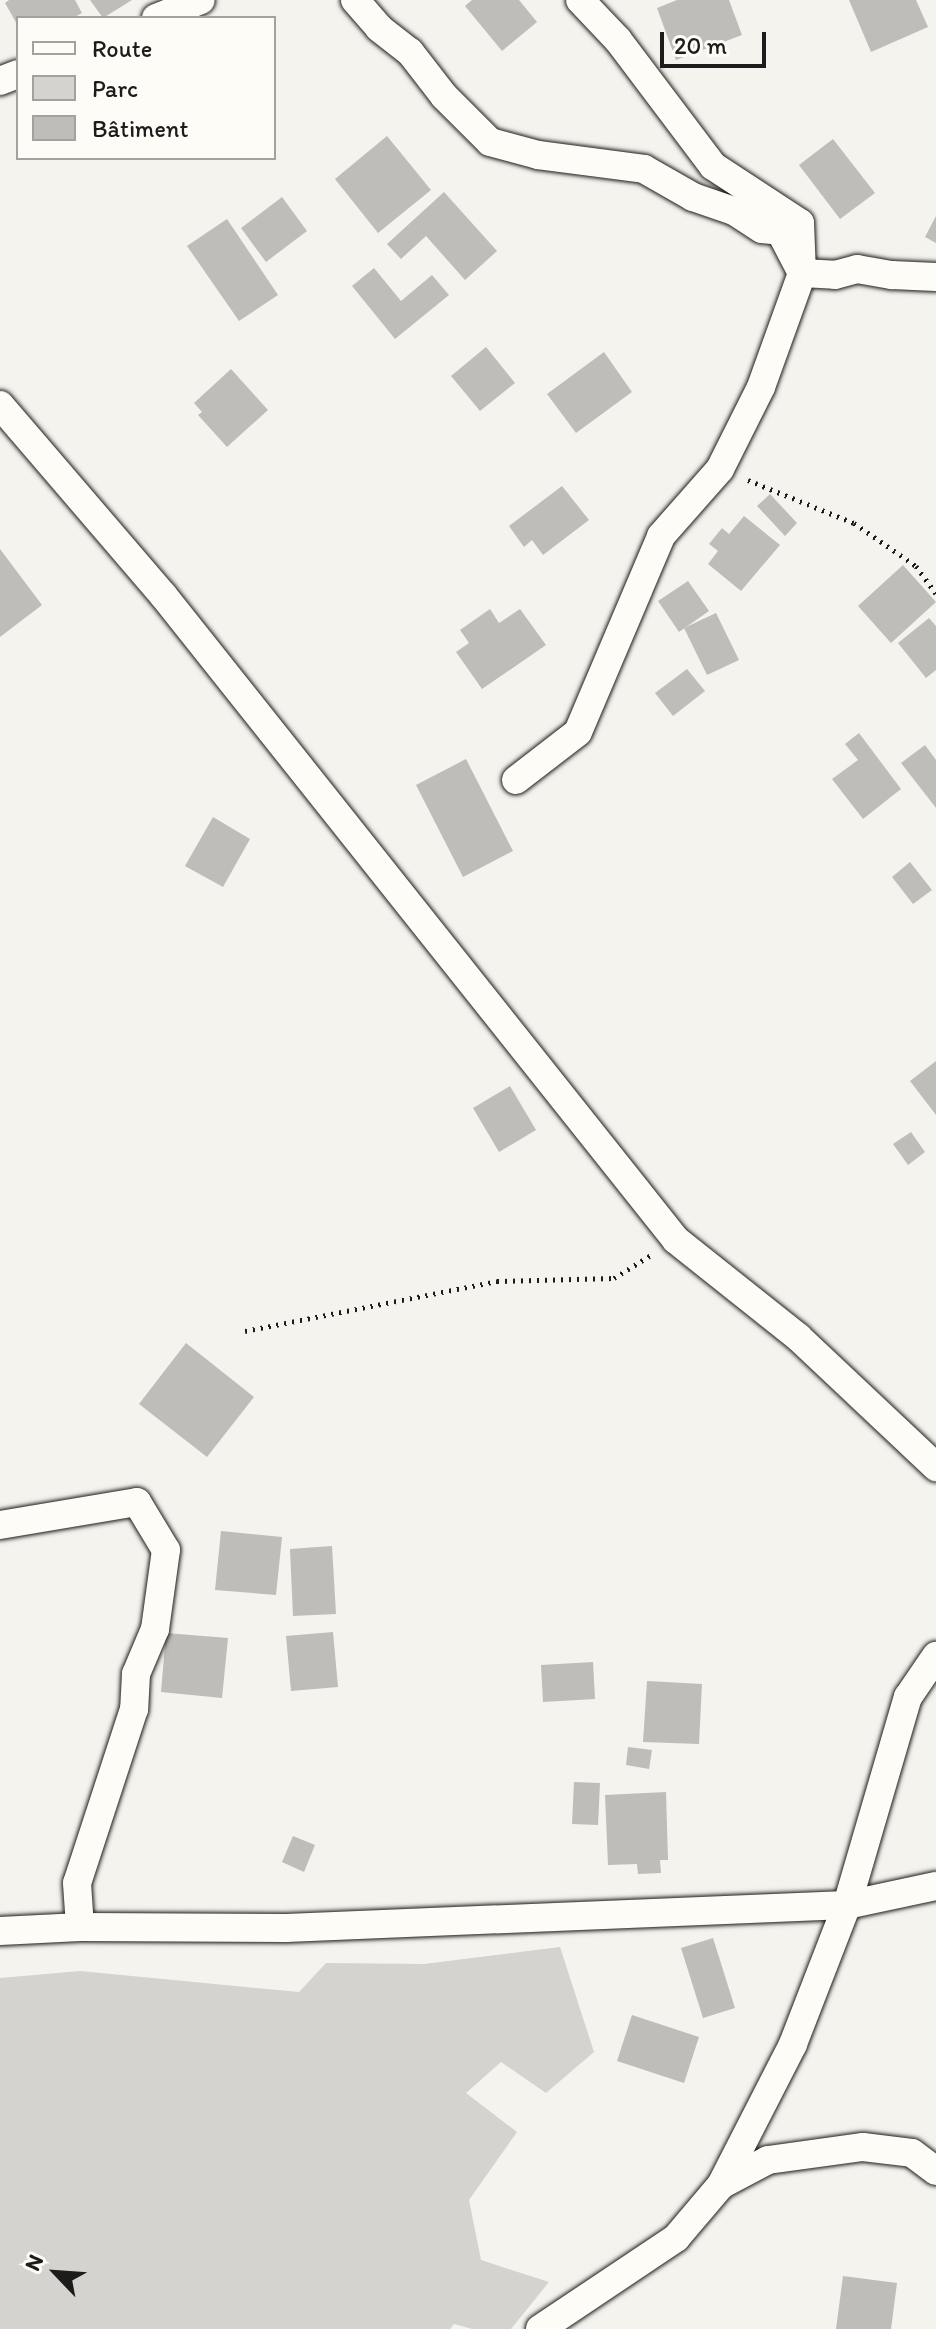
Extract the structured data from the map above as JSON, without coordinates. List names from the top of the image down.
{
  "legend": ["Route", "Parc", "Bâtiment"],
  "scale_bar": "20 m",
  "north": "top left"
}
